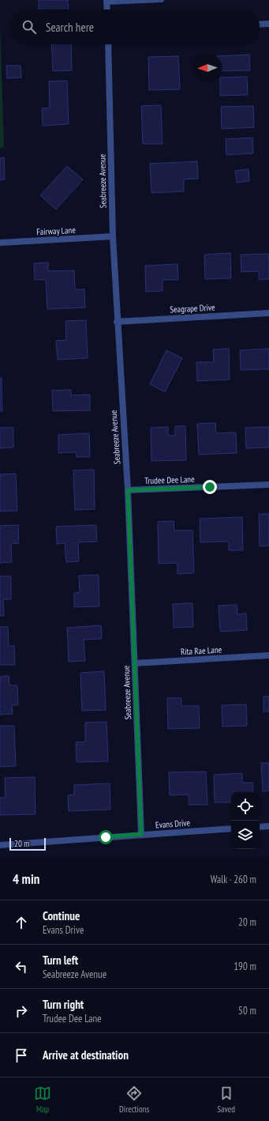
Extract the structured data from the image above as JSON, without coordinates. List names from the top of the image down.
{
  "streets": {
    "street": [
      "Seabreeze Avenue",
      "Fairway Lane",
      "Seagrape Drive",
      "Trudee Dee Lane",
      "Rita Rae Lane",
      "Evans Drive"
    ]
  },
  "crossings": [
    ["Seabreeze Avenue", "Fairway Lane"],
    ["Seabreeze Avenue", "Seagrape Drive"],
    ["Seabreeze Avenue", "Trudee Dee Lane"],
    ["Seabreeze Avenue", "Rita Rae Lane"],
    ["Seabreeze Avenue", "Evans Drive"]
  ],
  "scale_bar": "20 m",
  "north": "left",
  "page": {
    "search": "Search here",
    "scale": "20 m",
    "heading": ["4 min", "Walk · 260 m"],
    "list": [
      ["Continue", "Evans Drive", "20 m"],
      ["Turn left", "Seabreeze Avenue", "190 m"],
      ["Turn right", "Trudee Dee Lane", "50 m"],
      "Arrive at destination"
    ],
    "nav": ["Map", "Directions", "Saved"]
  }
}
